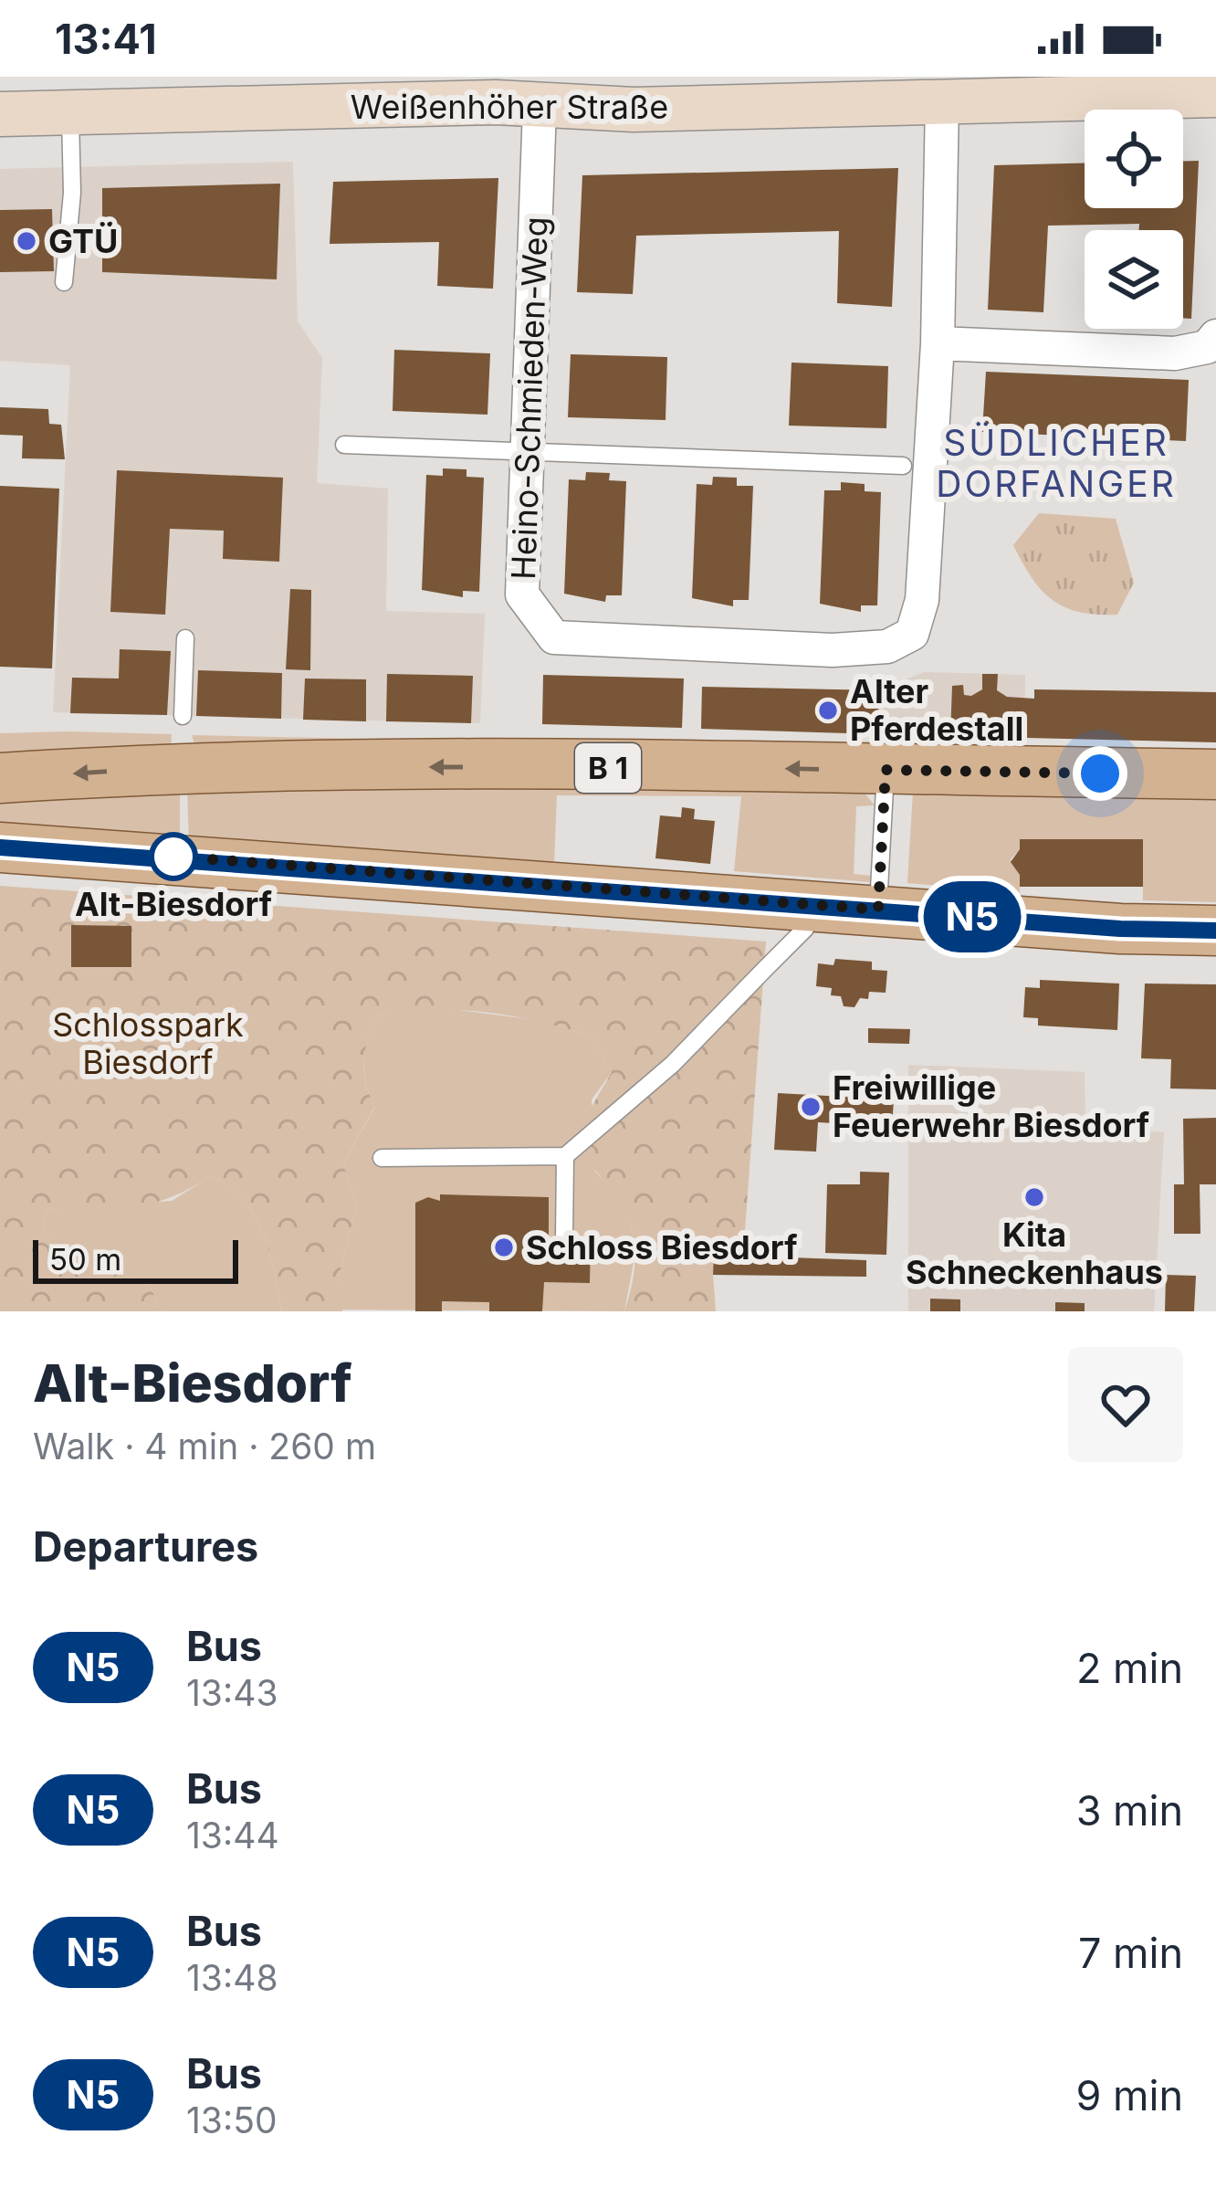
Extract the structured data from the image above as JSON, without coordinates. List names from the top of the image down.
{
  "streets": {
    "main road": ["B 1"],
    "street": ["Weißenhöher Straße", "Heino-Schmieden-Weg"]
  },
  "crossings": [
    ["Weißenhöher Straße", "Heino-Schmieden-Weg"]
  ],
  "districts": ["SÜDLICHER DORFANGER"],
  "parks": ["Schlosspark Biesdorf"],
  "places": [
    "GTÜ",
    "Alter Pferdestall",
    "Alt-Biesdorf",
    "Freiwillige Feuerwehr Biesdorf",
    "Kita Schneckenhaus",
    "Schloss Biesdorf"
  ],
  "lines": ["bus line N5"],
  "scale_bar": "50 m",
  "page": {
    "status": "13:41",
    "on_map": "N5",
    "scale": "50 m",
    "heading": [
      ["Alt-Biesdorf", "Walk · 4 min · 260 m"],
      "Departures"
    ],
    "list": [
      {
        "mark": "N5",
        "name": "Bus",
        "note": "13:43",
        "value": "2 min"
      },
      {
        "mark": "N5",
        "name": "Bus",
        "note": "13:44",
        "value": "3 min"
      },
      {
        "mark": "N5",
        "name": "Bus",
        "note": "13:48",
        "value": "7 min"
      },
      {
        "mark": "N5",
        "name": "Bus",
        "note": "13:50",
        "value": "9 min"
      }
    ]
  }
}
